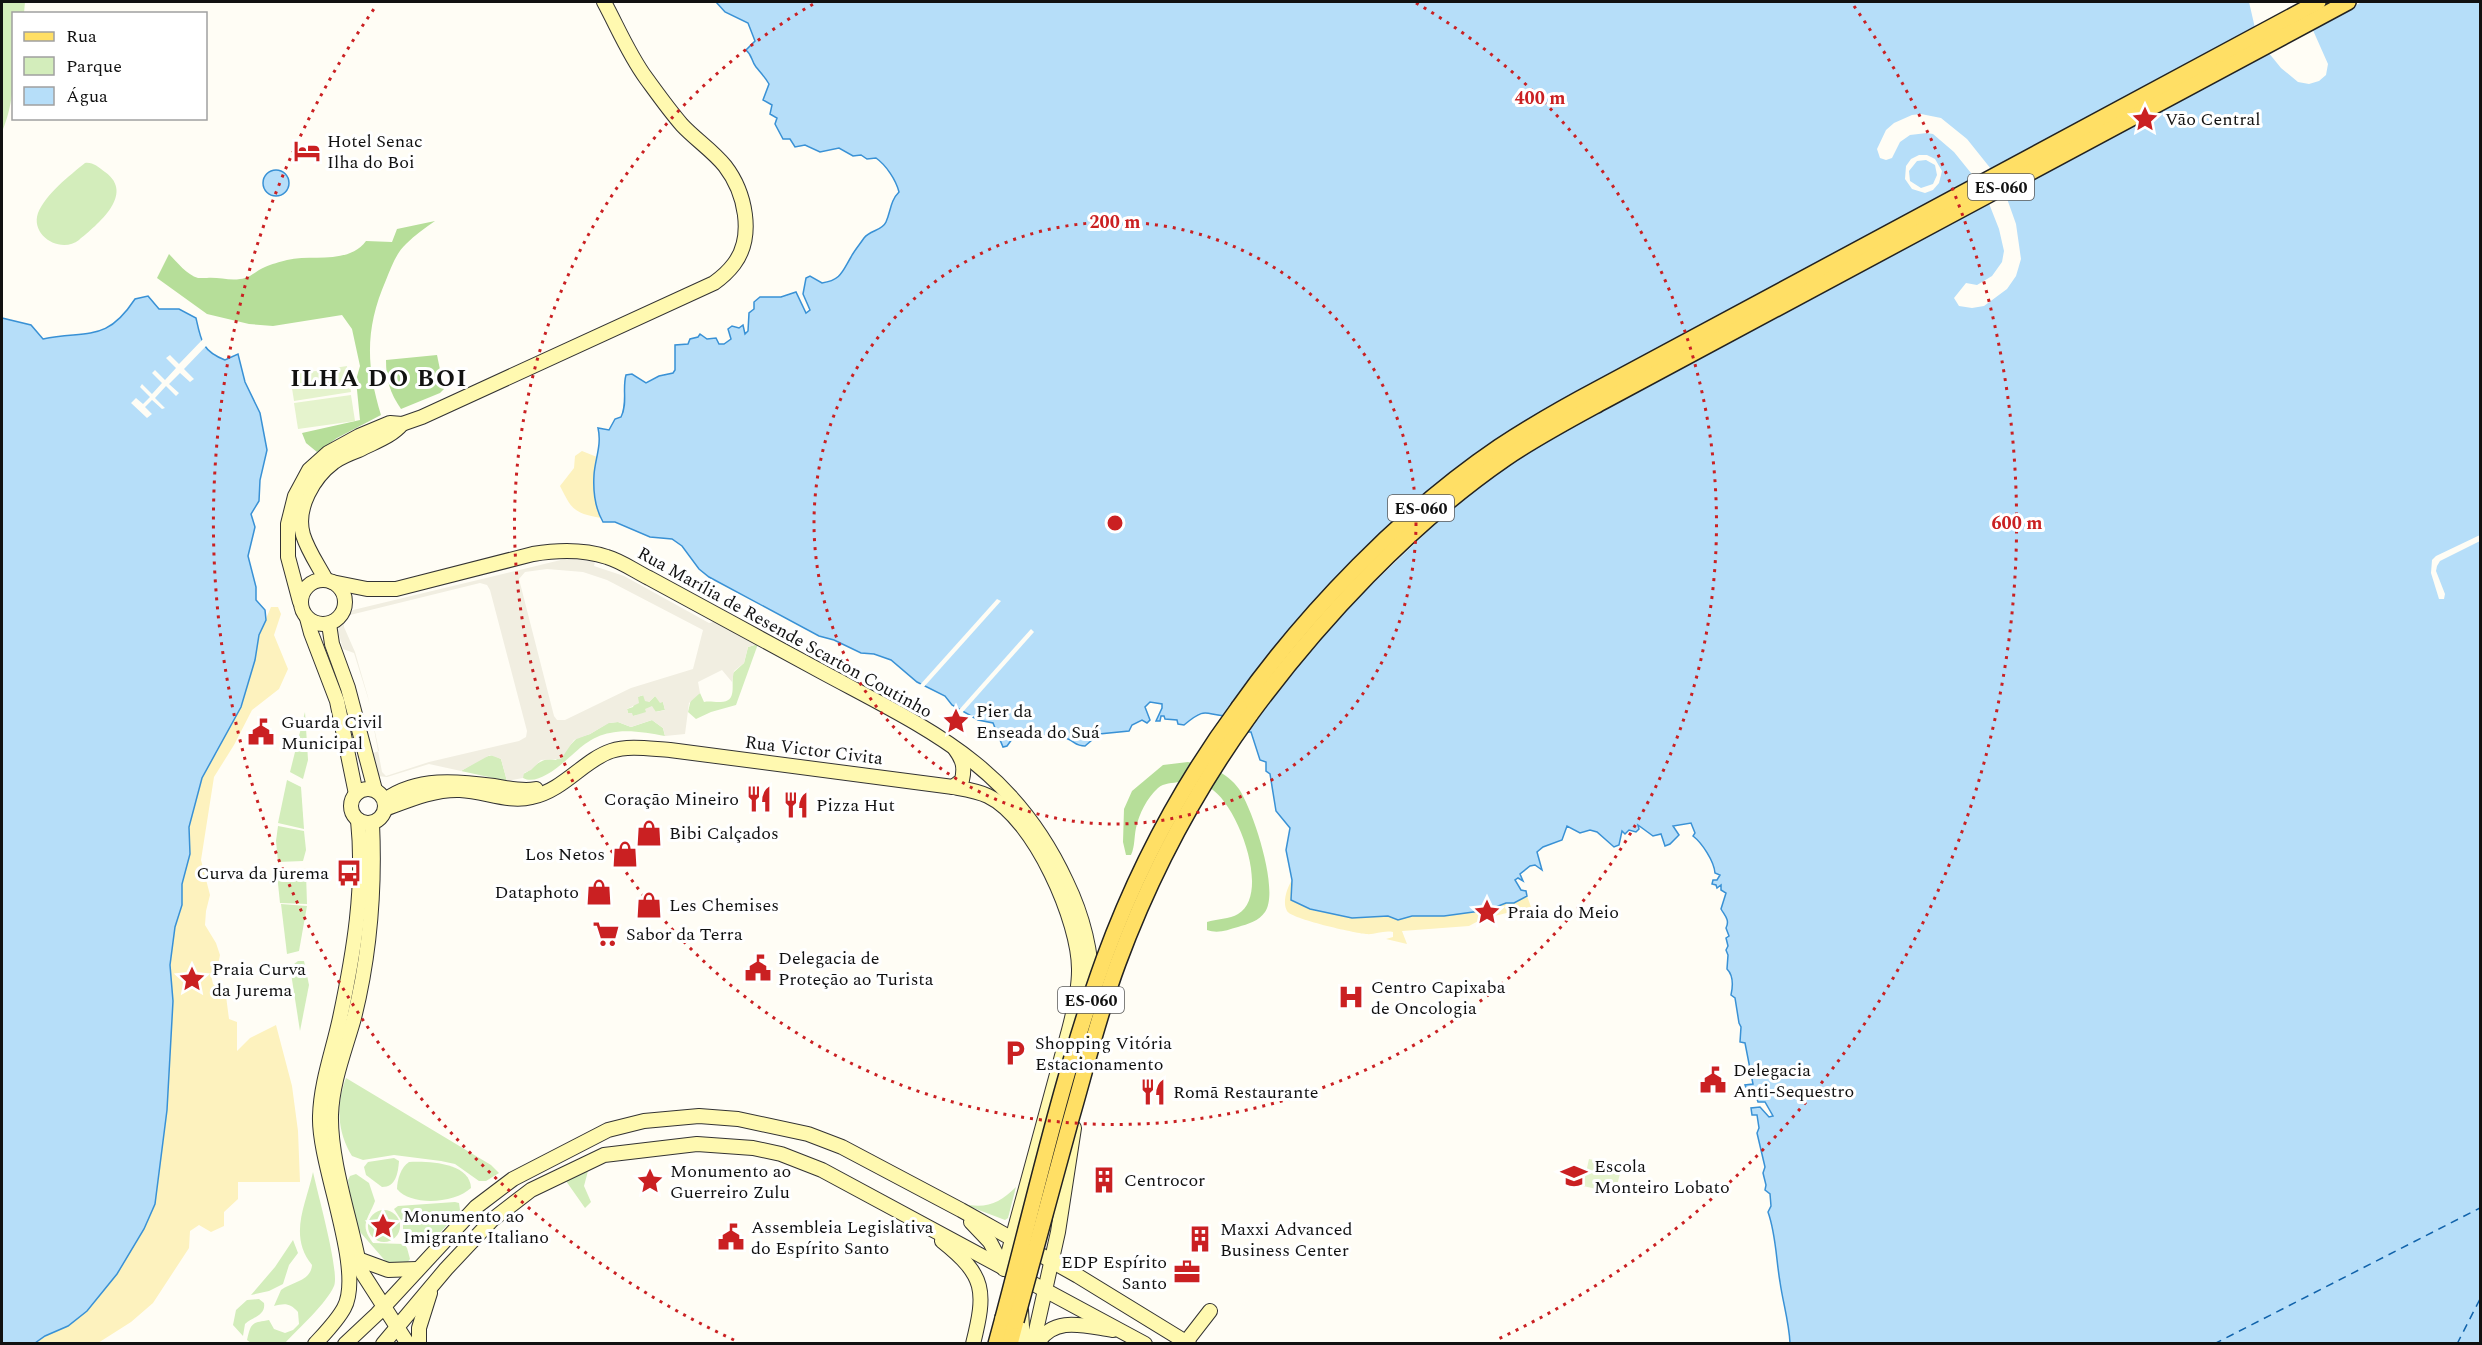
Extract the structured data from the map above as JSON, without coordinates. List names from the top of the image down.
{
  "streets": {
    "main road": ["ES-060"],
    "street": ["Rua Marília de Resende Scarton Coutinho", "Rua Victor Civita"]
  },
  "districts": ["ILHA DO BOI"],
  "places": {
    "place": [
      "Vão Central",
      "Pier da Enseada do Suá",
      "Praia do Meio",
      "Praia Curva da Jurema",
      "Monumento ao Guerreiro Zulu",
      "Monumento ao Imigrante Italiano"
    ],
    "hotel": ["Hotel Senac Ilha do Boi"],
    "public building": [
      "Guarda Civil Municipal",
      "Delegacia de Proteção ao Turista",
      "Delegacia Anti-Sequestro",
      "Assembleia Legislativa do Espírito Santo"
    ],
    "restaurant": ["Coração Mineiro", "Pizza Hut", "Romã Restaurante"],
    "shop": [
      "Bibi Calçados",
      "Los Netos",
      "Dataphoto",
      "Les Chemises"
    ],
    "bus stop": ["Curva da Jurema"],
    "supermarket": ["Sabor da Terra"],
    "hospital": ["Centro Capixaba de Oncologia"],
    "parking": ["Shopping Vitória Estacionamento"],
    "school or university": ["Escola Monteiro Lobato"],
    "building": ["Centrocor", "Maxxi Advanced Business Center"],
    "office": ["EDP Espírito Santo"]
  },
  "legend": ["Rua", "Parque", "Água"],
  "rings": ["400 m", "200 m", "600 m"]
}
